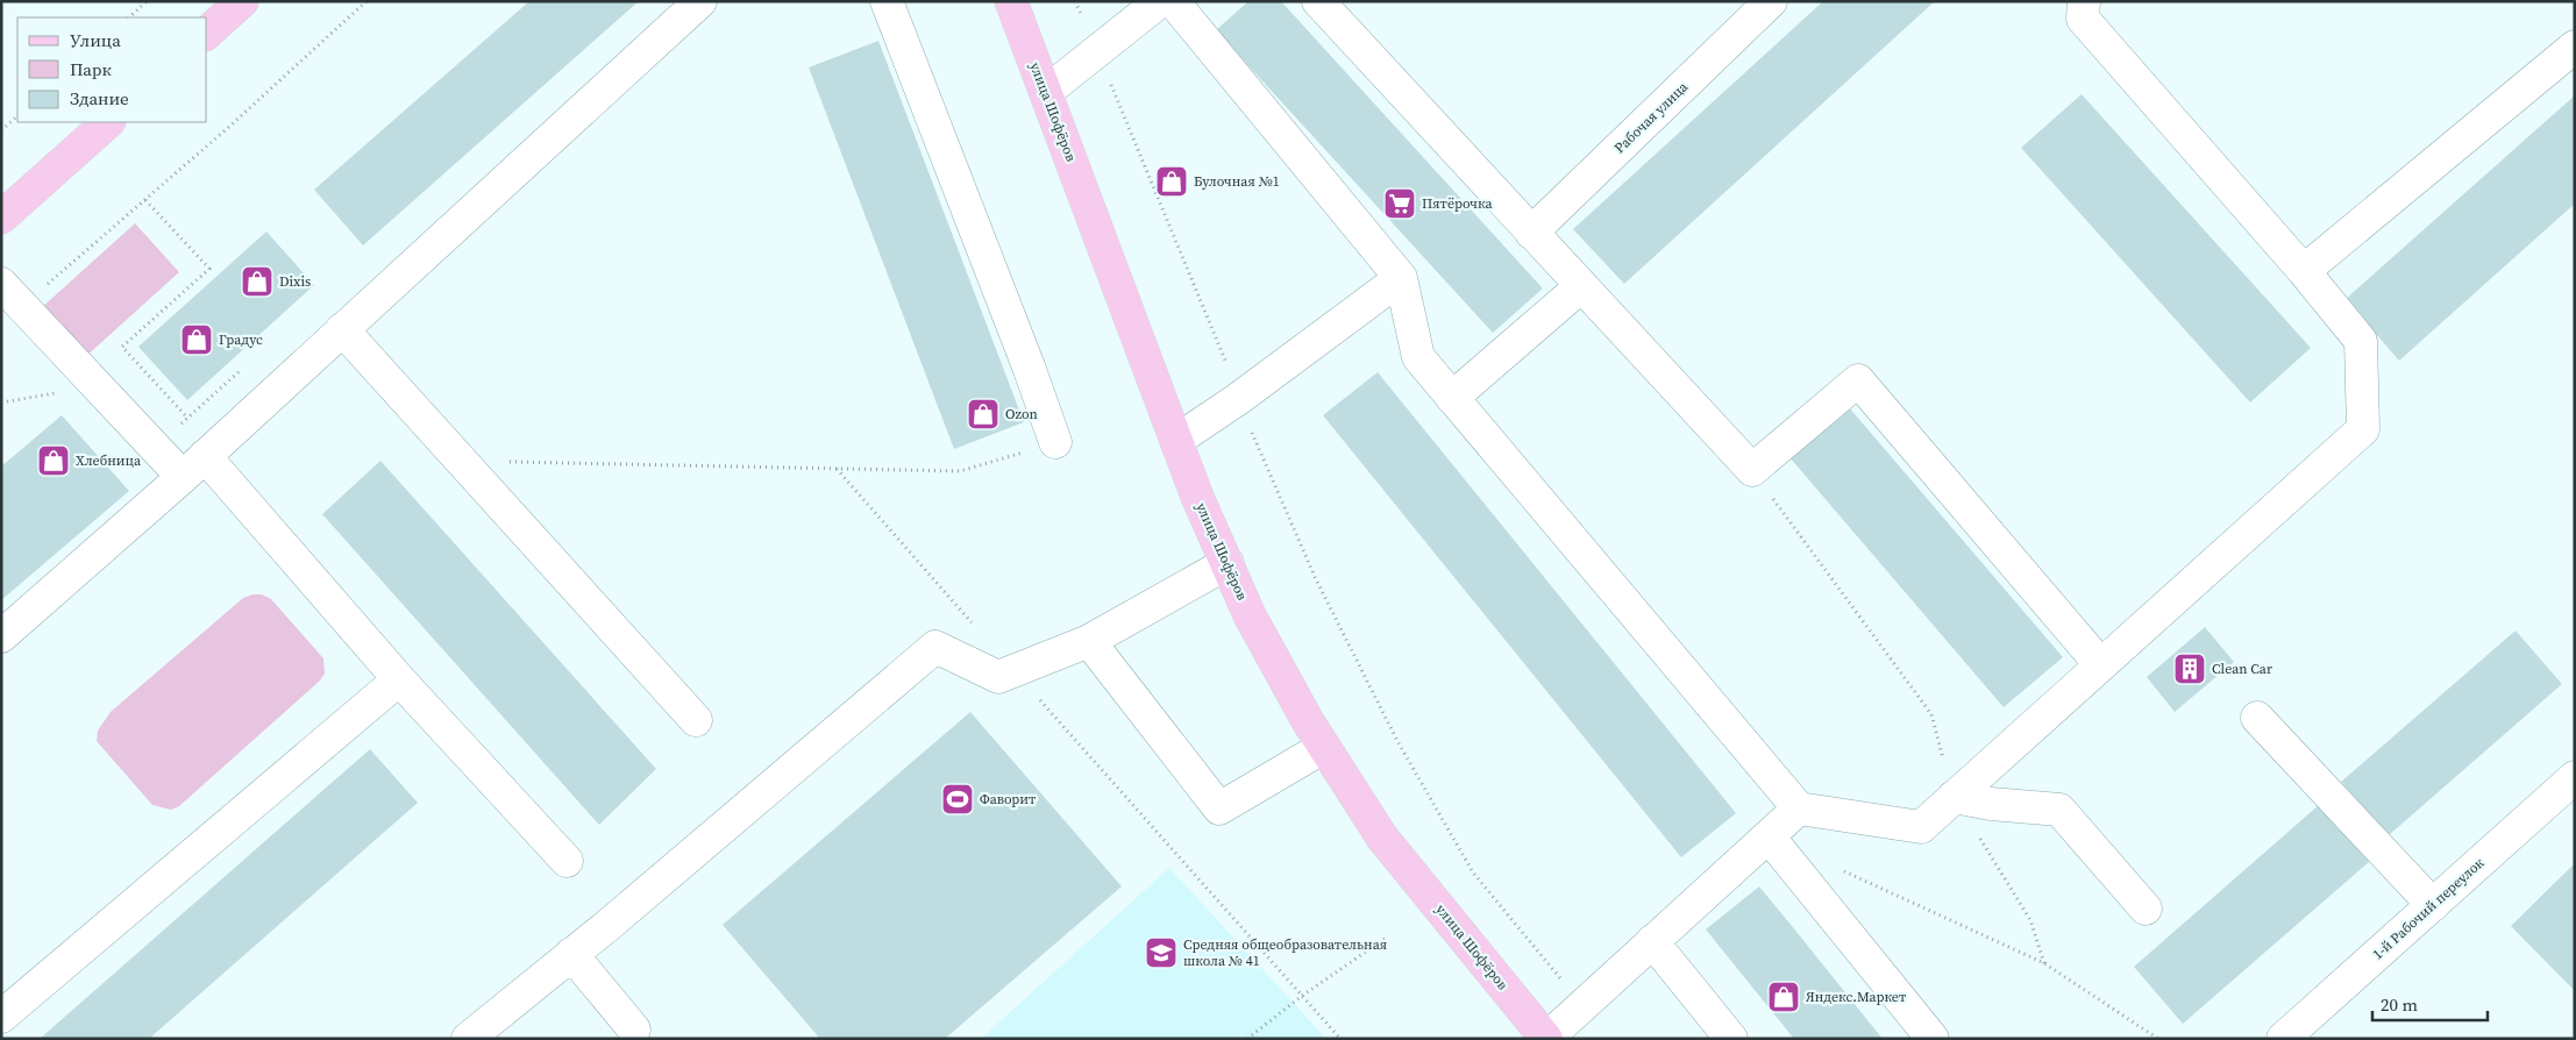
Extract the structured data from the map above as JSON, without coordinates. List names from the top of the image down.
{
  "streets": {
    "main road": ["улица Шофёров"],
    "street": ["Рабочая улица", "1-й Рабочий переулок"]
  },
  "places": {
    "shop": [
      "Булочная №1",
      "Dixis",
      "Градус",
      "Ozon",
      "Хлебница",
      "Яндекс.Маркет"
    ],
    "supermarket": ["Пятёрочка"],
    "building": ["Clean Car"],
    "sports": ["Фаворит"],
    "school or university": ["Средняя общеобразовательная школа № 41"]
  },
  "legend": ["Улица", "Парк", "Здание"],
  "scale_bar": "20 m"
}
